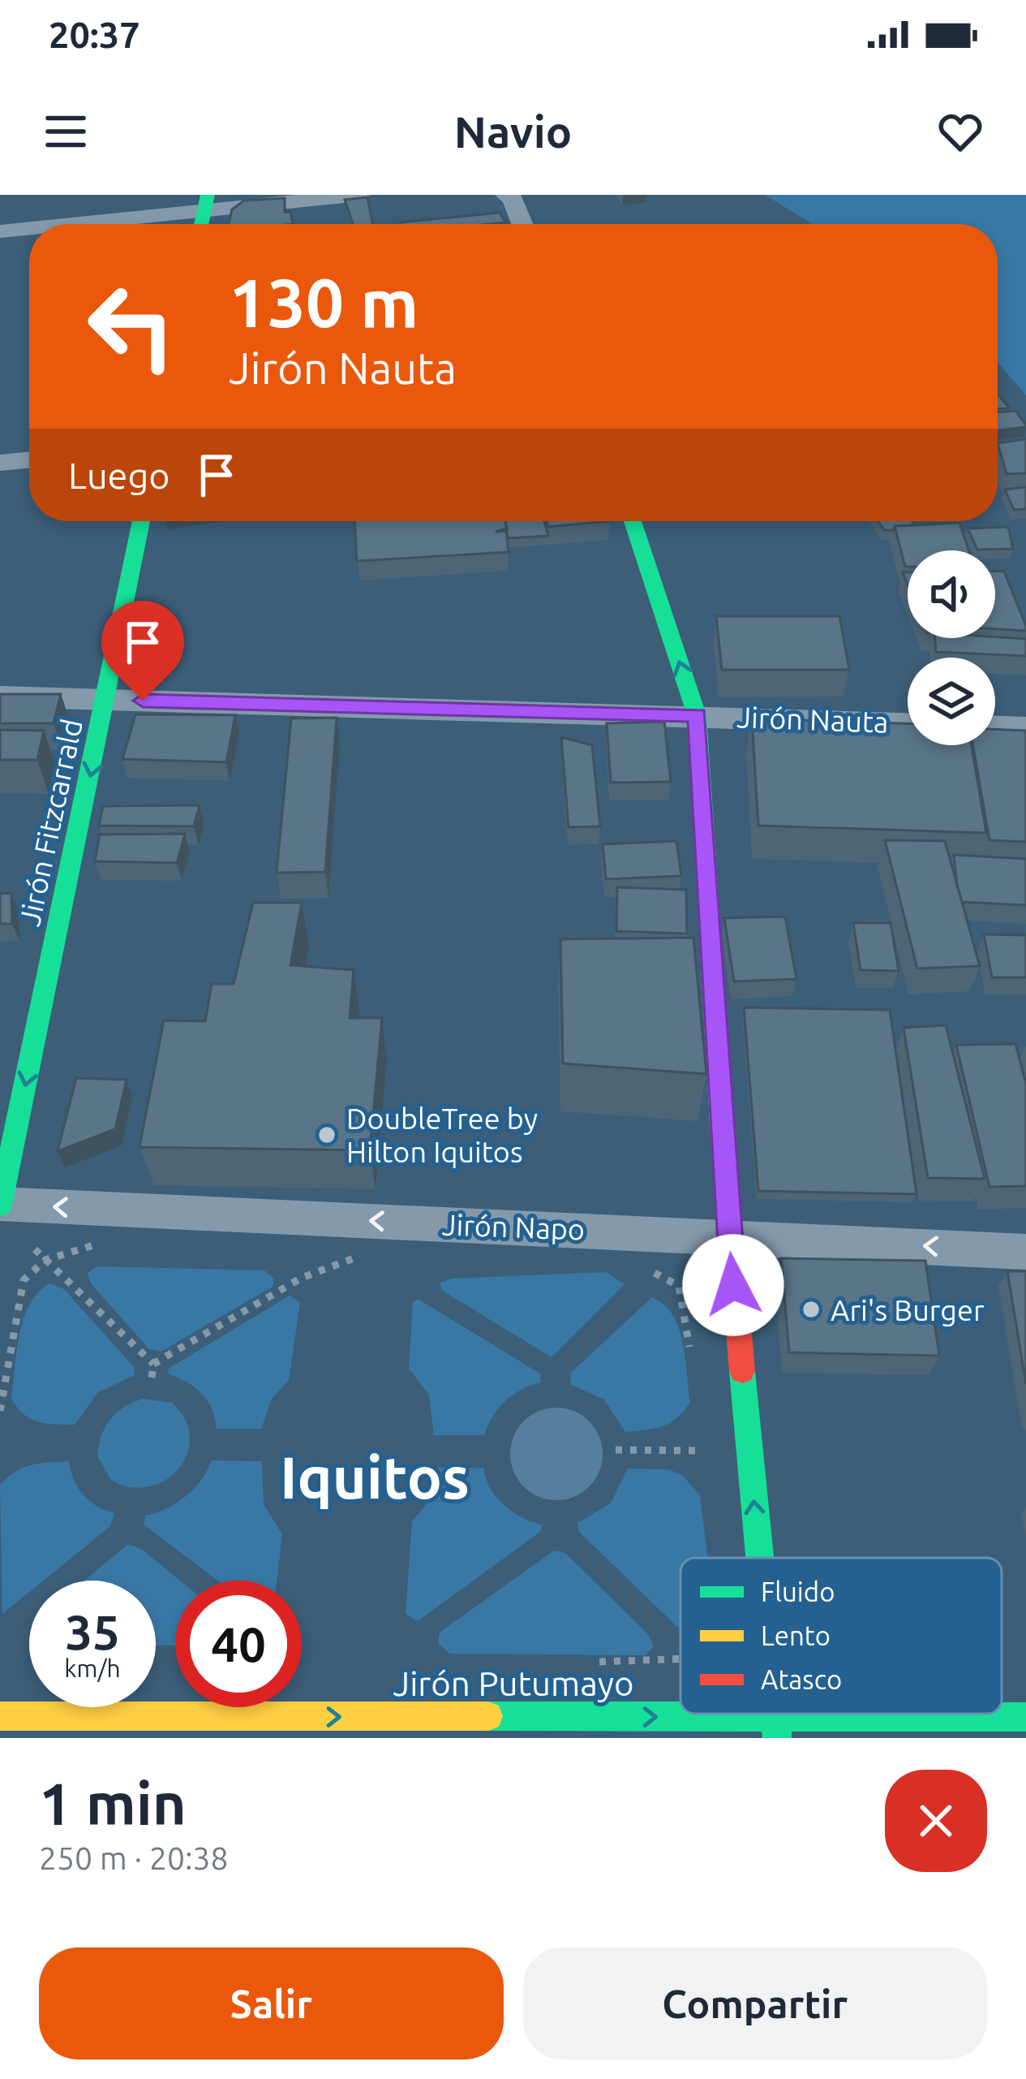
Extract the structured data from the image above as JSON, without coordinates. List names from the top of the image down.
{
  "streets": {
    "street": [
      "Jirón Nauta",
      "Jirón Fitzcarrald",
      "Jirón Napo",
      "Jirón Putumayo"
    ]
  },
  "crossings": [
    ["Jirón Nauta", "Jirón Fitzcarrald"],
    ["Jirón Fitzcarrald", "Jirón Napo"]
  ],
  "one_way": ["Jirón Fitzcarrald", "Jirón Napo", "Jirón Putumayo"],
  "districts": ["Iquitos"],
  "places": ["DoubleTree by Hilton Iquitos", "Ari's Burger"],
  "legend": ["Fluido", "Lento", "Atasco"],
  "page": {
    "status": "20:37",
    "header": "Navio",
    "turn": ["130 m", "Jirón Nauta"],
    "then": "Luego",
    "speed": "35 km/h",
    "limit": "40",
    "heading": ["1 min", "250 m · 20:38"],
    "buttons": ["Salir", "Compartir"]
  }
}
